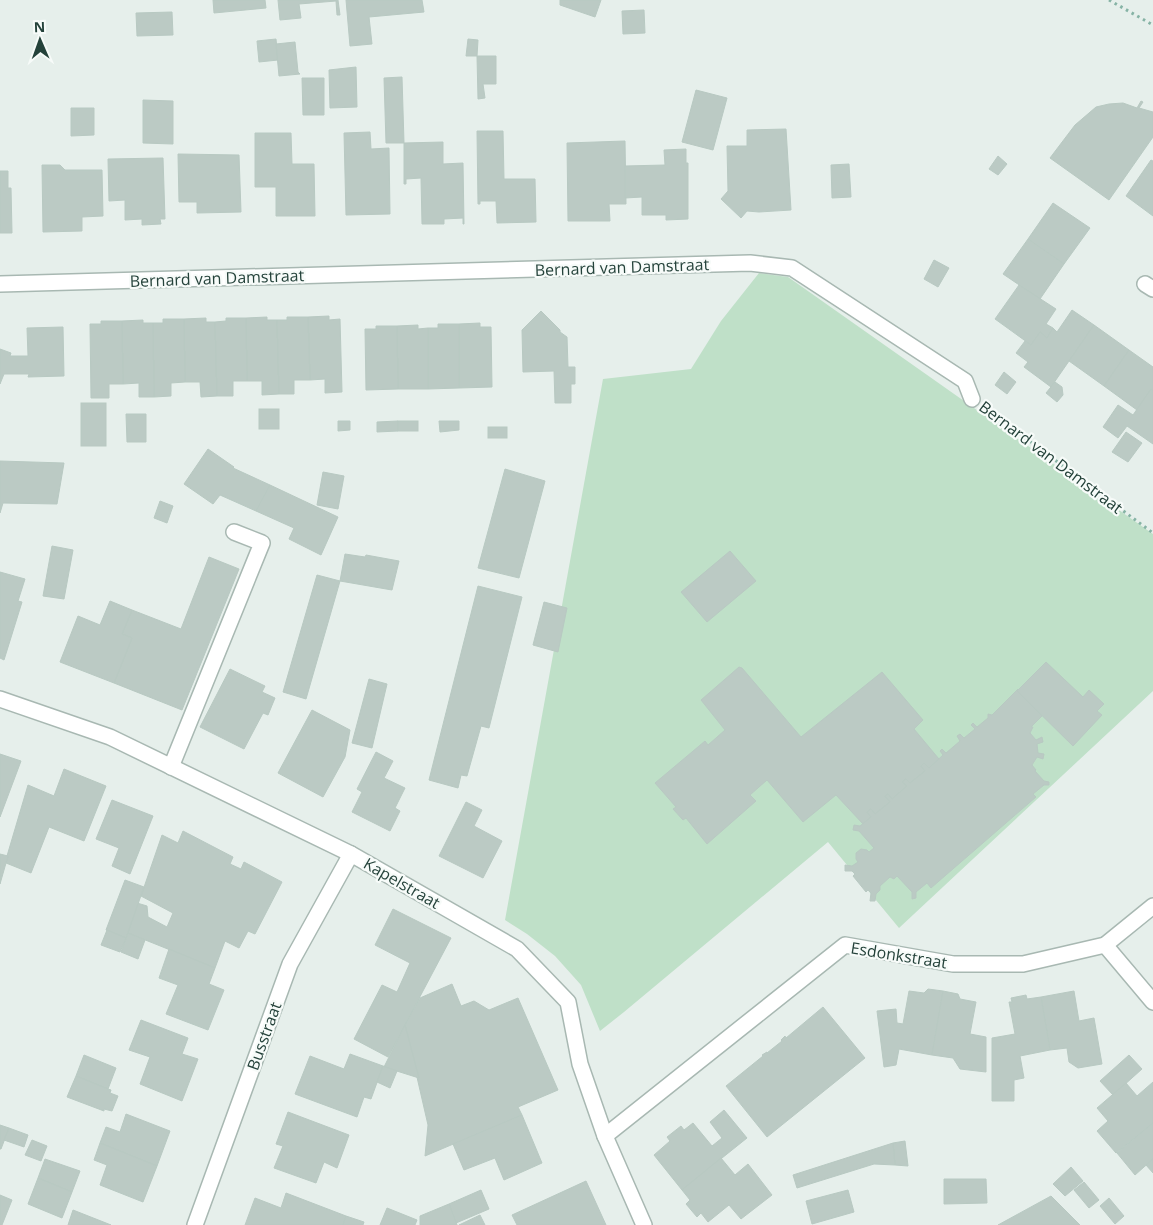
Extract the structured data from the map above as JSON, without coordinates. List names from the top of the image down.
{
  "streets": {
    "street": [
      "Bernard van Damstraat",
      "Kapelstraat",
      "Esdonkstraat",
      "Busstraat"
    ]
  },
  "crossings": [
    ["Kapelstraat", "Esdonkstraat"],
    ["Kapelstraat", "Busstraat"]
  ],
  "north": "top"
}
